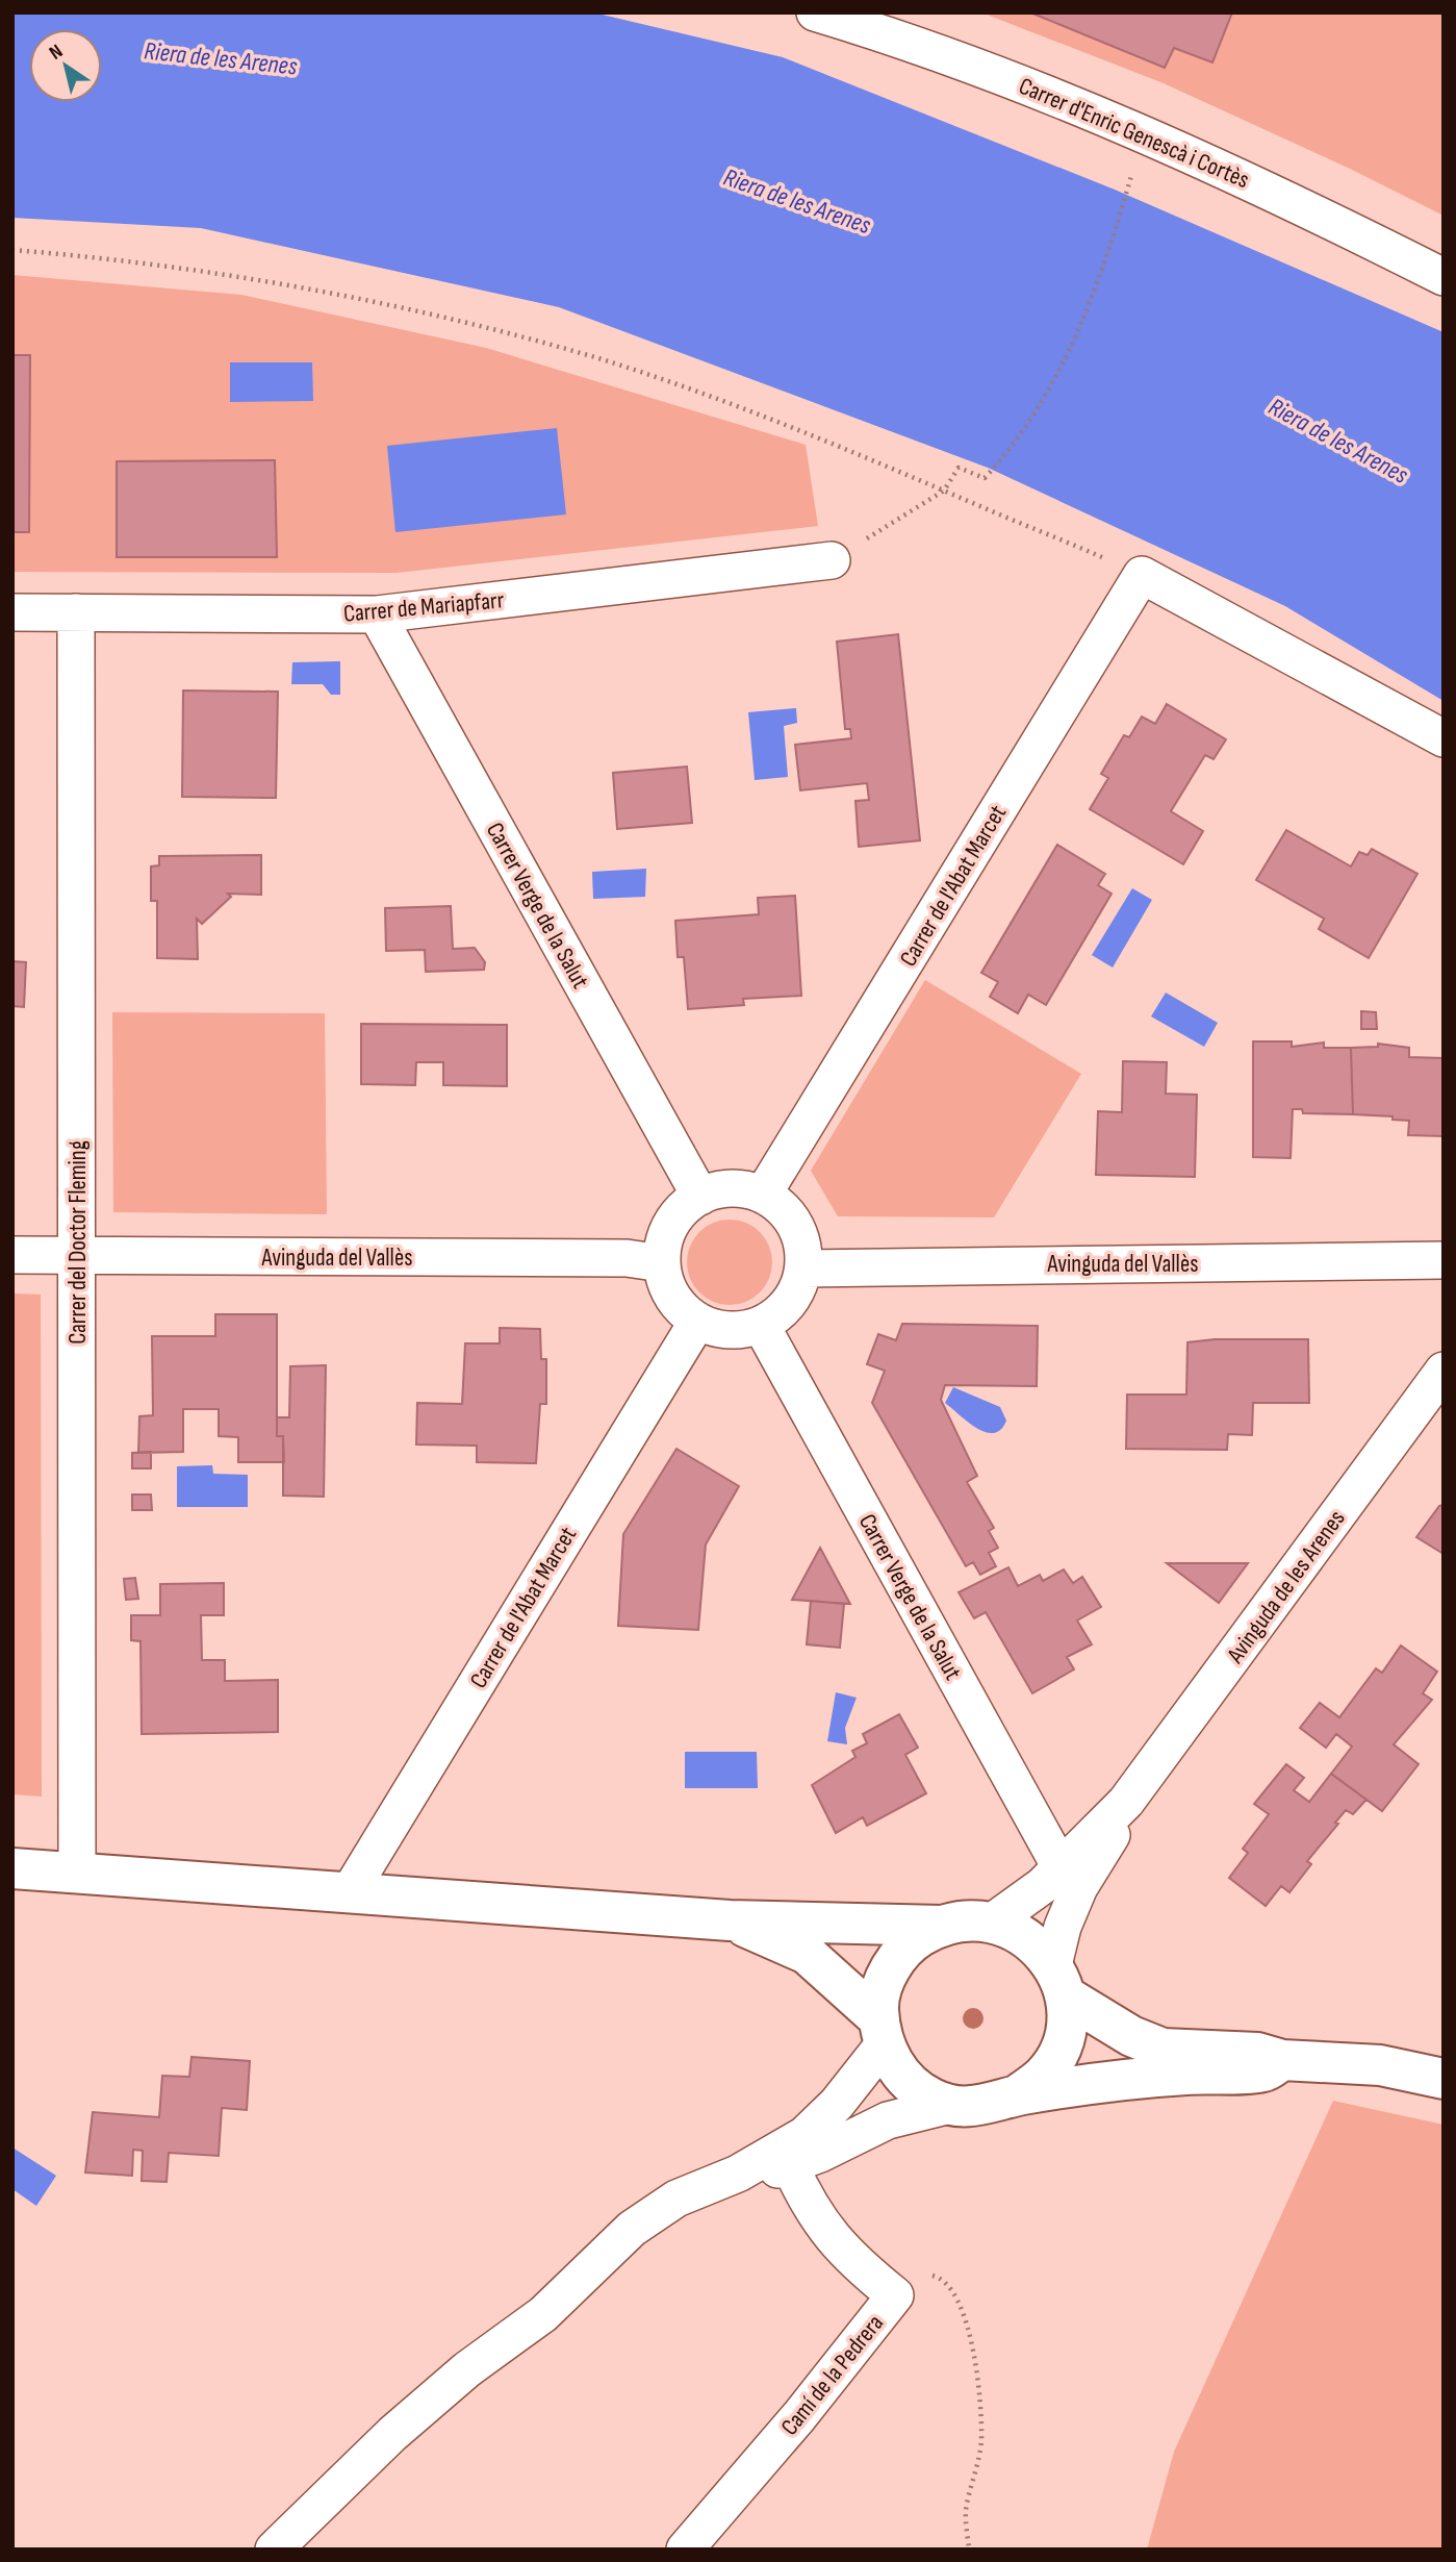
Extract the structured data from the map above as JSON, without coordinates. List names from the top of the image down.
{
  "streets": {
    "street": [
      "Carrer d'Enric Genescà i Cortès",
      "Carrer de Mariapfarr",
      "Carrer de l'Abat Marcet",
      "Carrer Verge de la Salut",
      "Carrer del Doctor Fleming",
      "Avinguda del Vallès",
      "Avinguda de les Arenes",
      "Camí de la Pedrera"
    ]
  },
  "crossings": [
    ["Carrer de Mariapfarr", "Carrer Verge de la Salut"],
    ["Carrer de Mariapfarr", "Carrer del Doctor Fleming"],
    ["Carrer de l'Abat Marcet", "Carrer Verge de la Salut"],
    ["Carrer de l'Abat Marcet", "Avinguda del Vallès"],
    ["Carrer Verge de la Salut", "Avinguda del Vallès"],
    ["Carrer Verge de la Salut", "Avinguda de les Arenes"],
    ["Carrer del Doctor Fleming", "Avinguda del Vallès"]
  ],
  "water": ["Riera de les Arenes"],
  "north": "top left"
}
